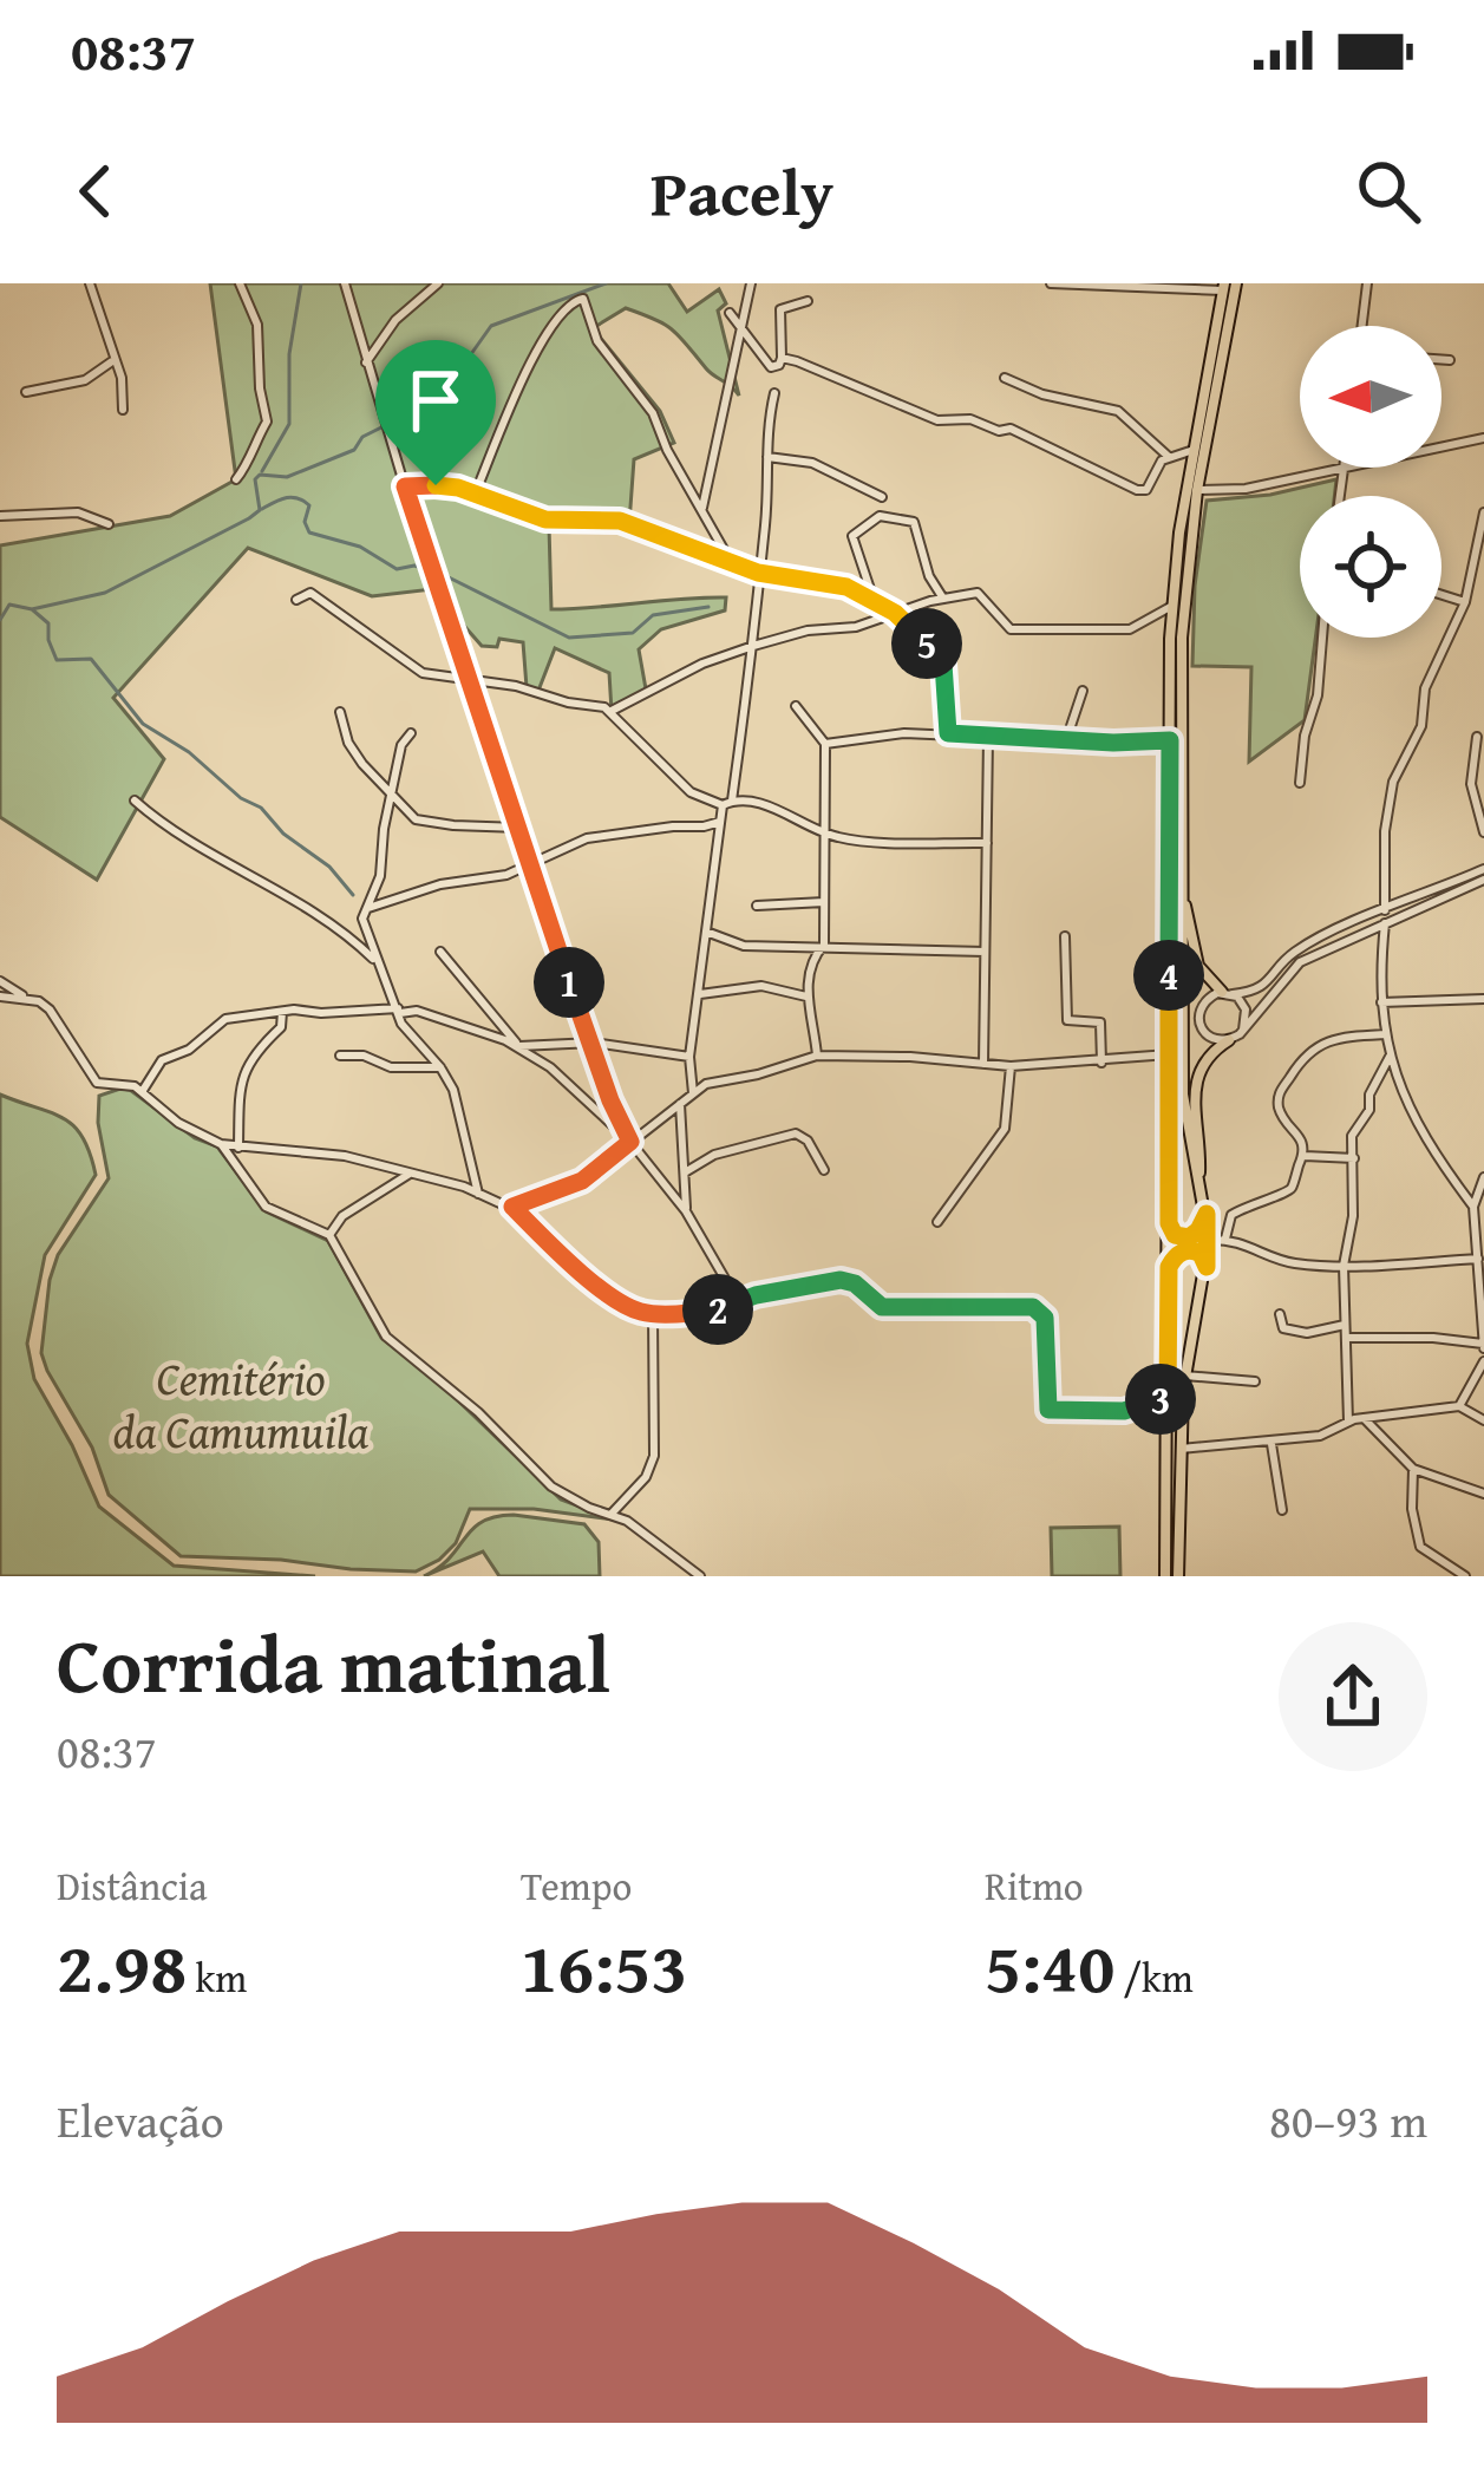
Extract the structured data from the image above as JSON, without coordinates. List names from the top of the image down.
{
  "parks": ["Cemitério da Camumuila"],
  "north": "left",
  "page": {
    "status": "08:37",
    "header": "Pacely",
    "pins": [
      "5",
      "4",
      "1",
      "2",
      "3"
    ],
    "heading": ["Corrida matinal", "08:37"],
    "stats": [
      ["Distância", "2.98 km"],
      ["Tempo", "16:53"],
      ["Ritmo", "5:40 /km"]
    ],
    "chart": ["Elevação", "80–93 m"]
  }
}
